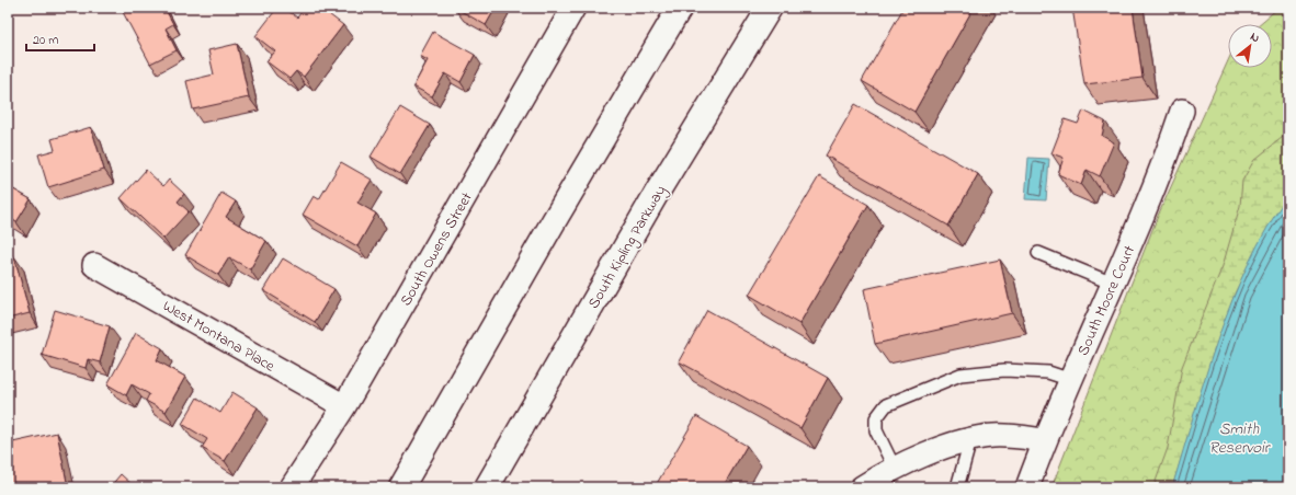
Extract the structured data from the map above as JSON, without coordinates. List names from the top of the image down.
{
  "streets": {
    "main road": ["South Kipling Parkway"],
    "street": ["South Owens Street", "South Moore Court", "West Montana Place"]
  },
  "crossings": [
    ["South Owens Street", "West Montana Place"]
  ],
  "water": ["Smith Reservoir"],
  "scale_bar": "20 m",
  "north": "top right"
}
